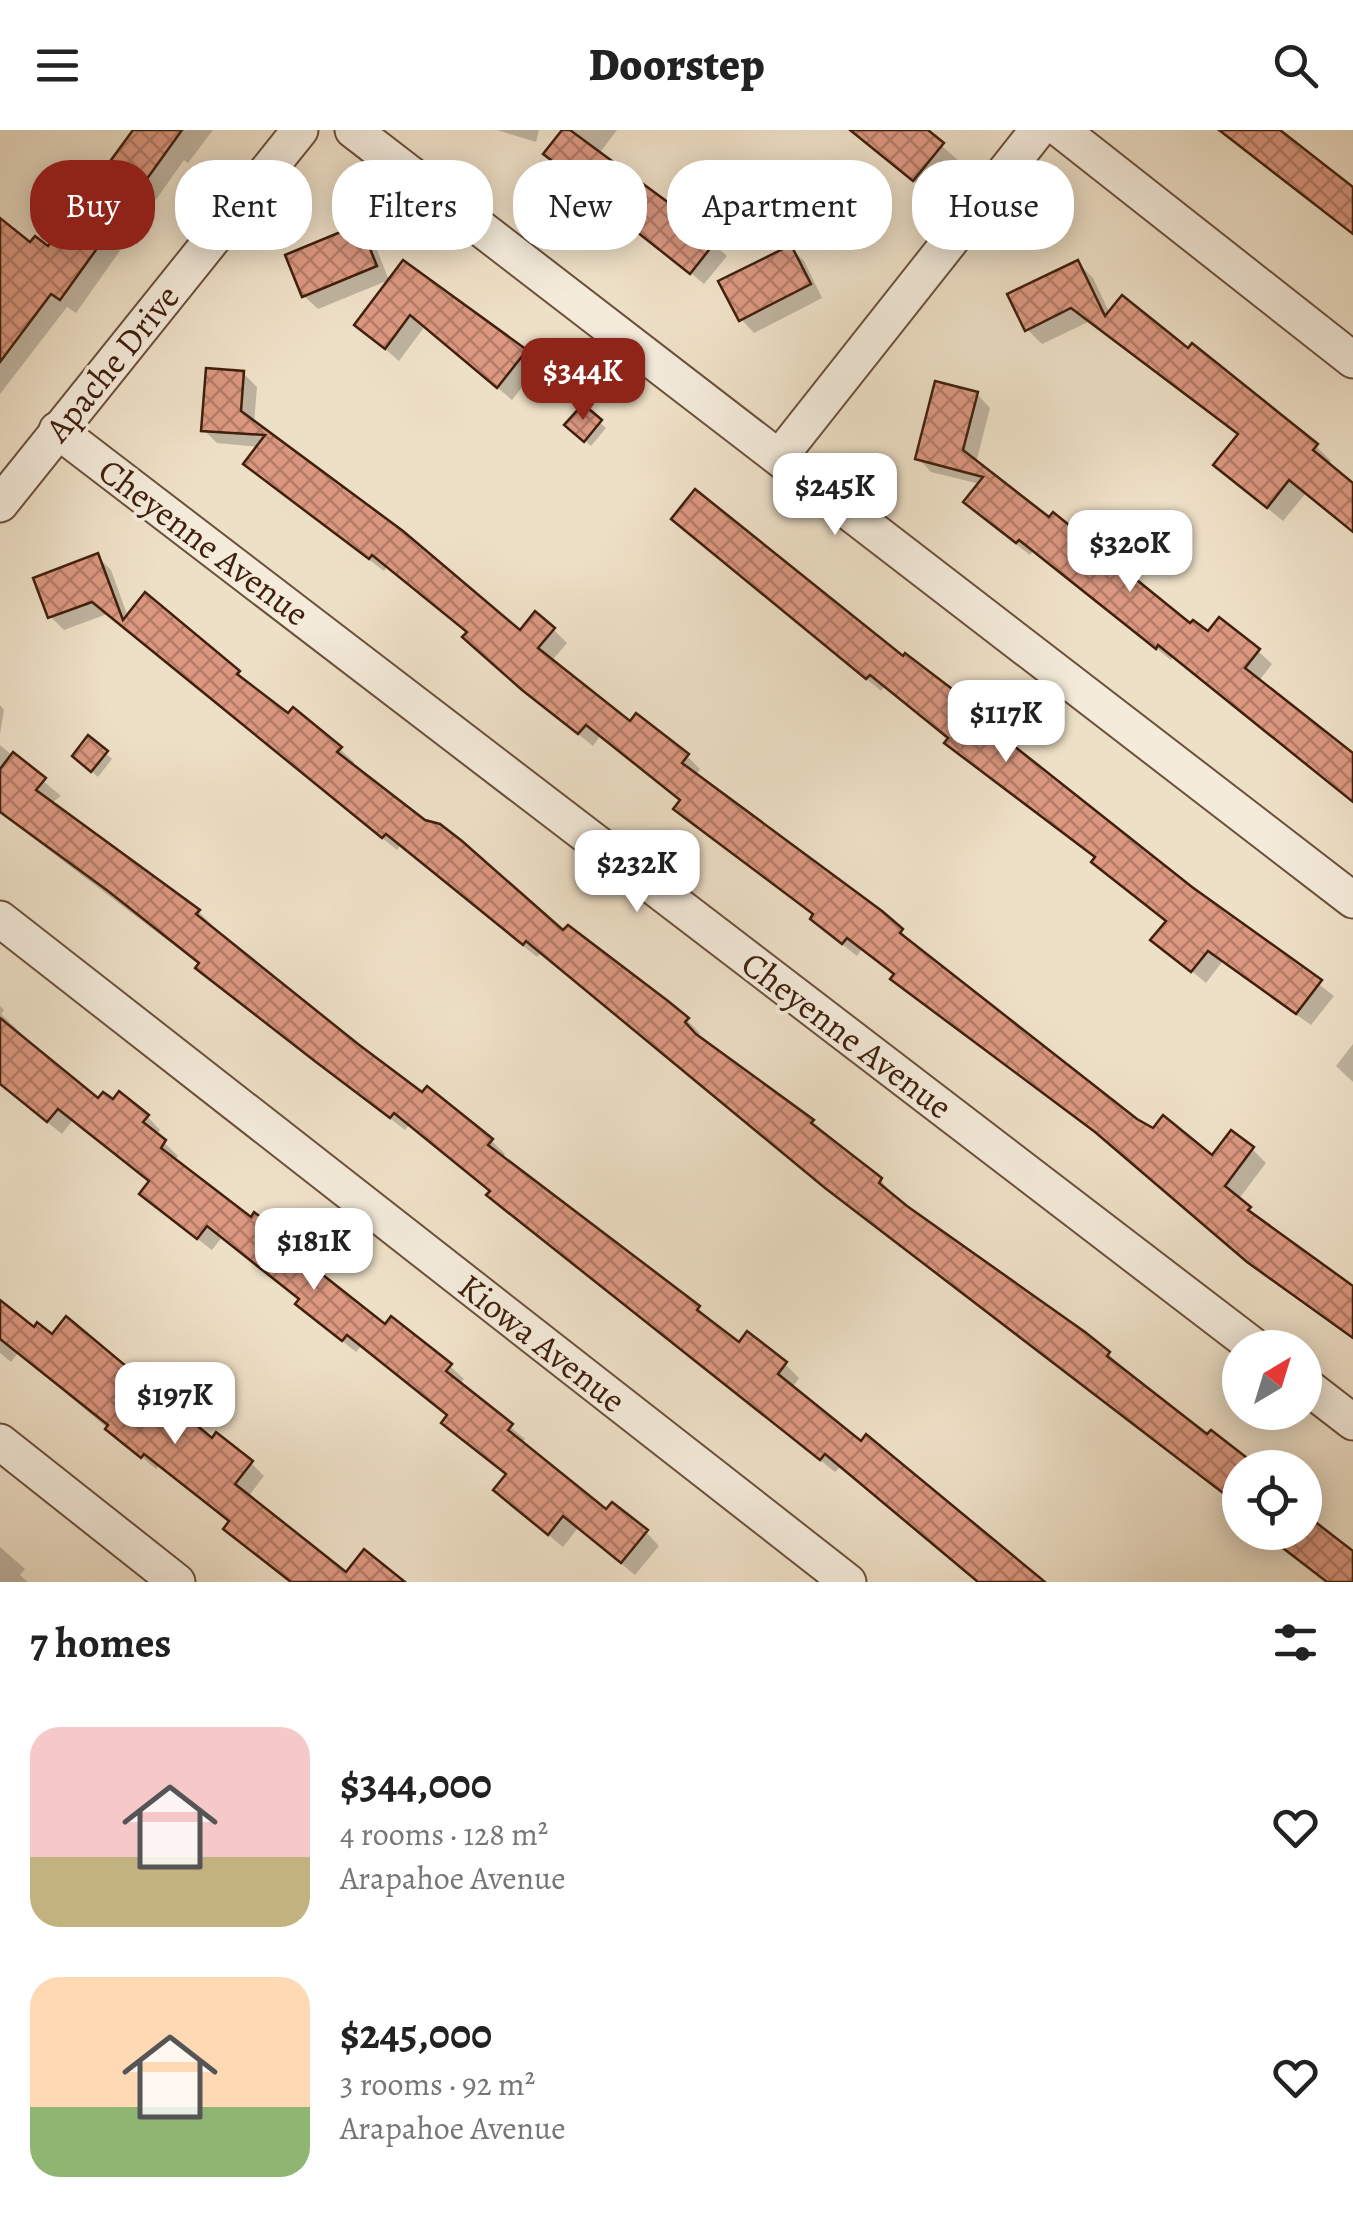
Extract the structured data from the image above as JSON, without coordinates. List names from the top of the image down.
{
  "streets": {
    "street": ["Apache Drive", "Cheyenne Avenue", "Kiowa Avenue"]
  },
  "crossings": [
    ["Apache Drive", "Cheyenne Avenue"]
  ],
  "north": "top right",
  "page": {
    "header": "Doorstep",
    "chip": [
      "Buy",
      "Rent",
      "Filters",
      "New",
      "Apartment",
      "House"
    ],
    "price": [
      "$344K",
      "$245K",
      "$320K",
      "$117K",
      "$232K",
      "$181K",
      "$197K"
    ],
    "heading": "7 homes",
    "list": [
      {
        "name": "$344,000",
        "note": "4 rooms · 128 m² · Arapahoe Avenue"
      },
      {
        "name": "$245,000",
        "note": "3 rooms · 92 m² · Arapahoe Avenue"
      }
    ]
  }
}
